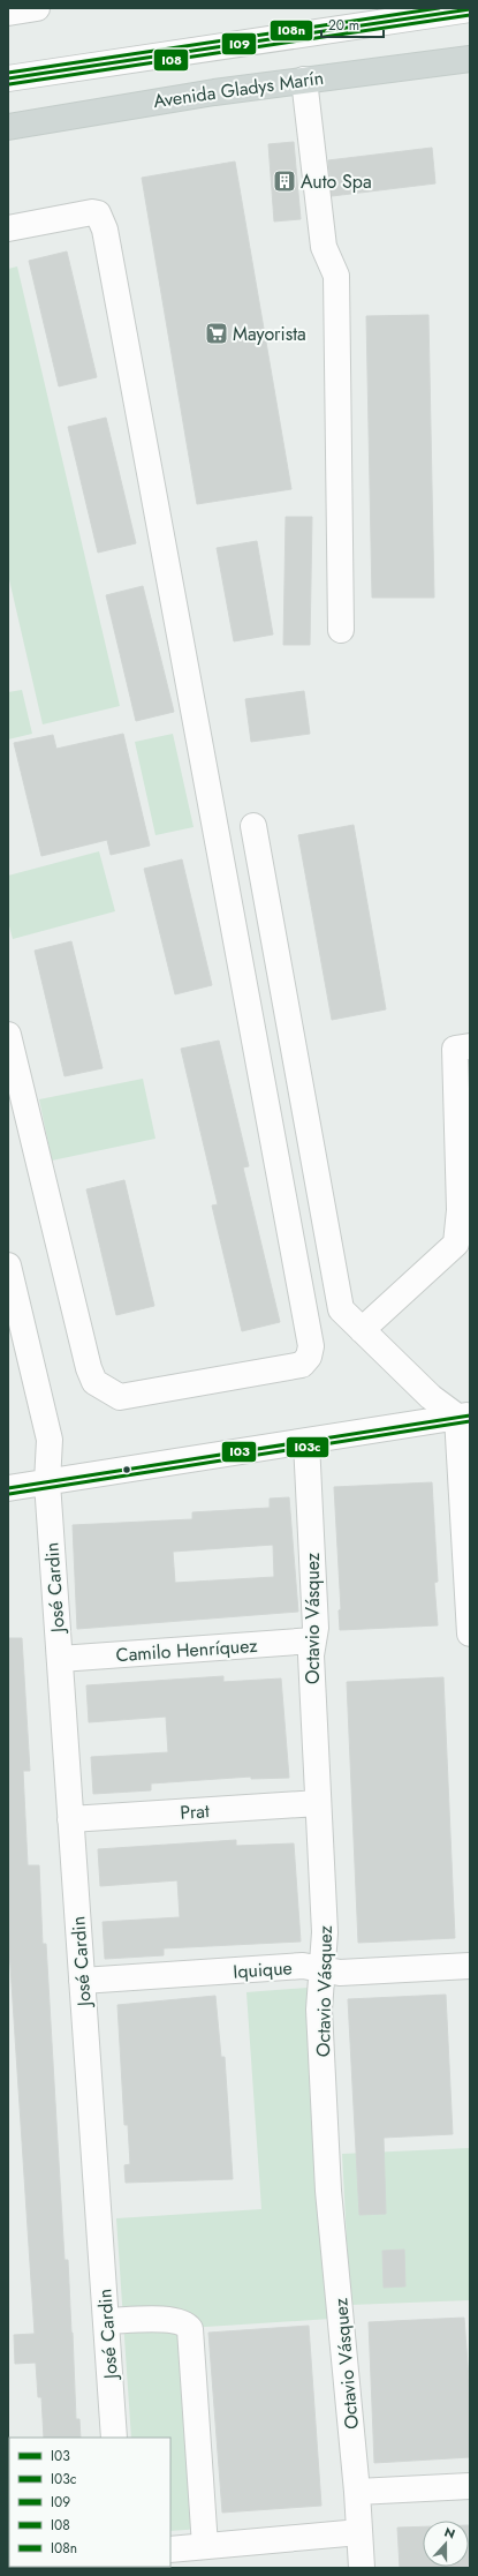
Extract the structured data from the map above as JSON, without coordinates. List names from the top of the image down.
{
  "streets": {
    "main road": ["Avenida Gladys Marín"],
    "street": [
      "José Cardin",
      "Octavio Vásquez",
      "Camilo Henríquez",
      "Prat",
      "Iquique"
    ]
  },
  "crossings": [
    ["José Cardin", "Camilo Henríquez"],
    ["José Cardin", "Prat"],
    ["José Cardin", "Iquique"],
    ["Octavio Vásquez", "Camilo Henríquez"],
    ["Octavio Vásquez", "Prat"],
    ["Octavio Vásquez", "Iquique"]
  ],
  "places": {
    "building": ["Auto Spa"],
    "supermarket": ["Mayorista"]
  },
  "lines": [
    "transit line I08n",
    "transit line I09",
    "transit line I08",
    "transit line I03",
    "transit line I03c"
  ],
  "legend": [
    "I03",
    "I03c",
    "I09",
    "I08",
    "I08n"
  ],
  "scale_bar": "20 m",
  "north": "top"
}
